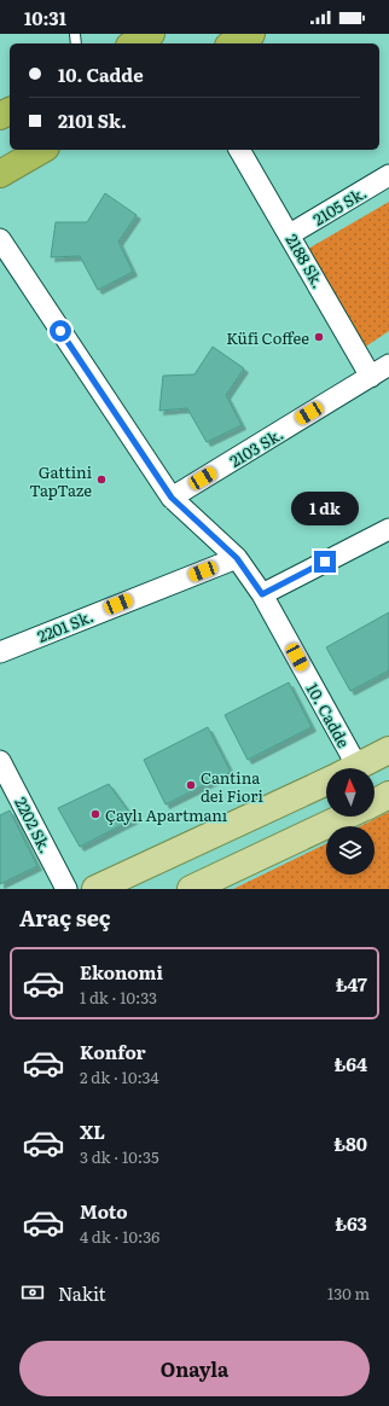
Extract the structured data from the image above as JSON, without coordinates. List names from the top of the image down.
{
  "streets": {
    "street": [
      "2105 Sk.",
      "2188 Sk.",
      "2103 Sk.",
      "2201 Sk.",
      "10. Cadde",
      "2202 Sk."
    ]
  },
  "crossings": [
    ["2105 Sk.", "2188 Sk."],
    ["2188 Sk.", "2103 Sk."],
    ["2103 Sk.", "10. Cadde"],
    ["2201 Sk.", "10. Cadde"]
  ],
  "places": [
    "Küfi Coffee",
    "Gattini TapTaze",
    "Cantina dei Fiori",
    "Çaylı Apartmanı"
  ],
  "north": "top",
  "page": {
    "status": "10:31",
    "banner": ["10. Cadde", "2101 Sk."],
    "bubble": "1 dk",
    "heading": "Araç seç",
    "list": [
      {
        "name": "Ekonomi",
        "note": "1 dk · 10:33",
        "value": "₺47"
      },
      {
        "name": "Konfor",
        "note": "2 dk · 10:34",
        "value": "₺64"
      },
      {
        "name": "XL",
        "note": "3 dk · 10:35",
        "value": "₺80"
      },
      {
        "name": "Moto",
        "note": "4 dk · 10:36",
        "value": "₺63"
      }
    ],
    "pay": ["Nakit", "130 m"],
    "buttons": "Onayla"
  }
}
